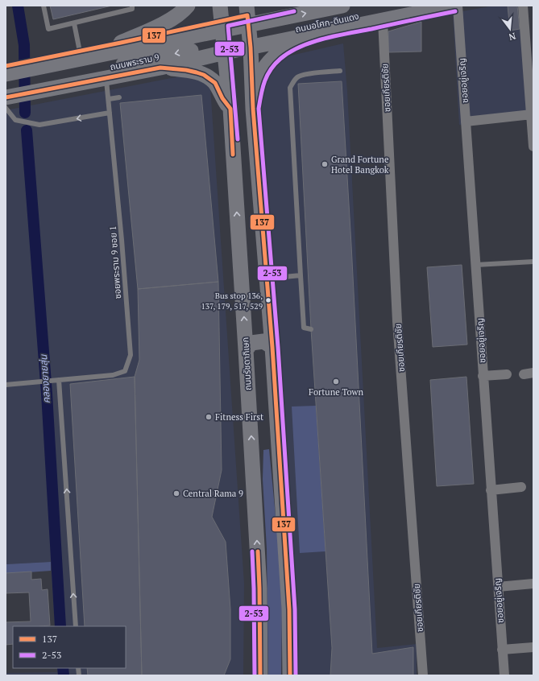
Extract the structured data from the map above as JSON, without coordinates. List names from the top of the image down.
{
  "streets": {
    "main road": ["ถนนอโศก-ดินแดง", "ถนนพระราม 9", "ถนนรัชดาภิเษก"],
    "street": ["ซอยอยู่เจริญ", "ซอยเกียรติชัย"],
    "lane": ["ซอยพระราม 9 ซอย 1"]
  },
  "crossings": [
    ["ถนนอโศก-ดินแดง", "ถนนพระราม 9"],
    ["ถนนอโศก-ดินแดง", "ซอยเกียรติชัย"],
    ["ถนนอโศก-ดินแดง", "ถนนรัชดาภิเษก"],
    ["ถนนพระราม 9", "ซอยพระราม 9 ซอย 1"],
    ["ถนนพระราม 9", "ถนนรัชดาภิเษก"]
  ],
  "water": ["คลองยายสุ่น"],
  "places": [
    "Grand Fortune Hotel Bangkok",
    "Bus stop 136, 137, 179, 517, 529",
    "Fortune Town",
    "Fitness First",
    "Central Rama 9"
  ],
  "lines": ["transit line 2-53", "transit line 137"],
  "legend": ["137", "2-53"],
  "north": "bottom"
}
